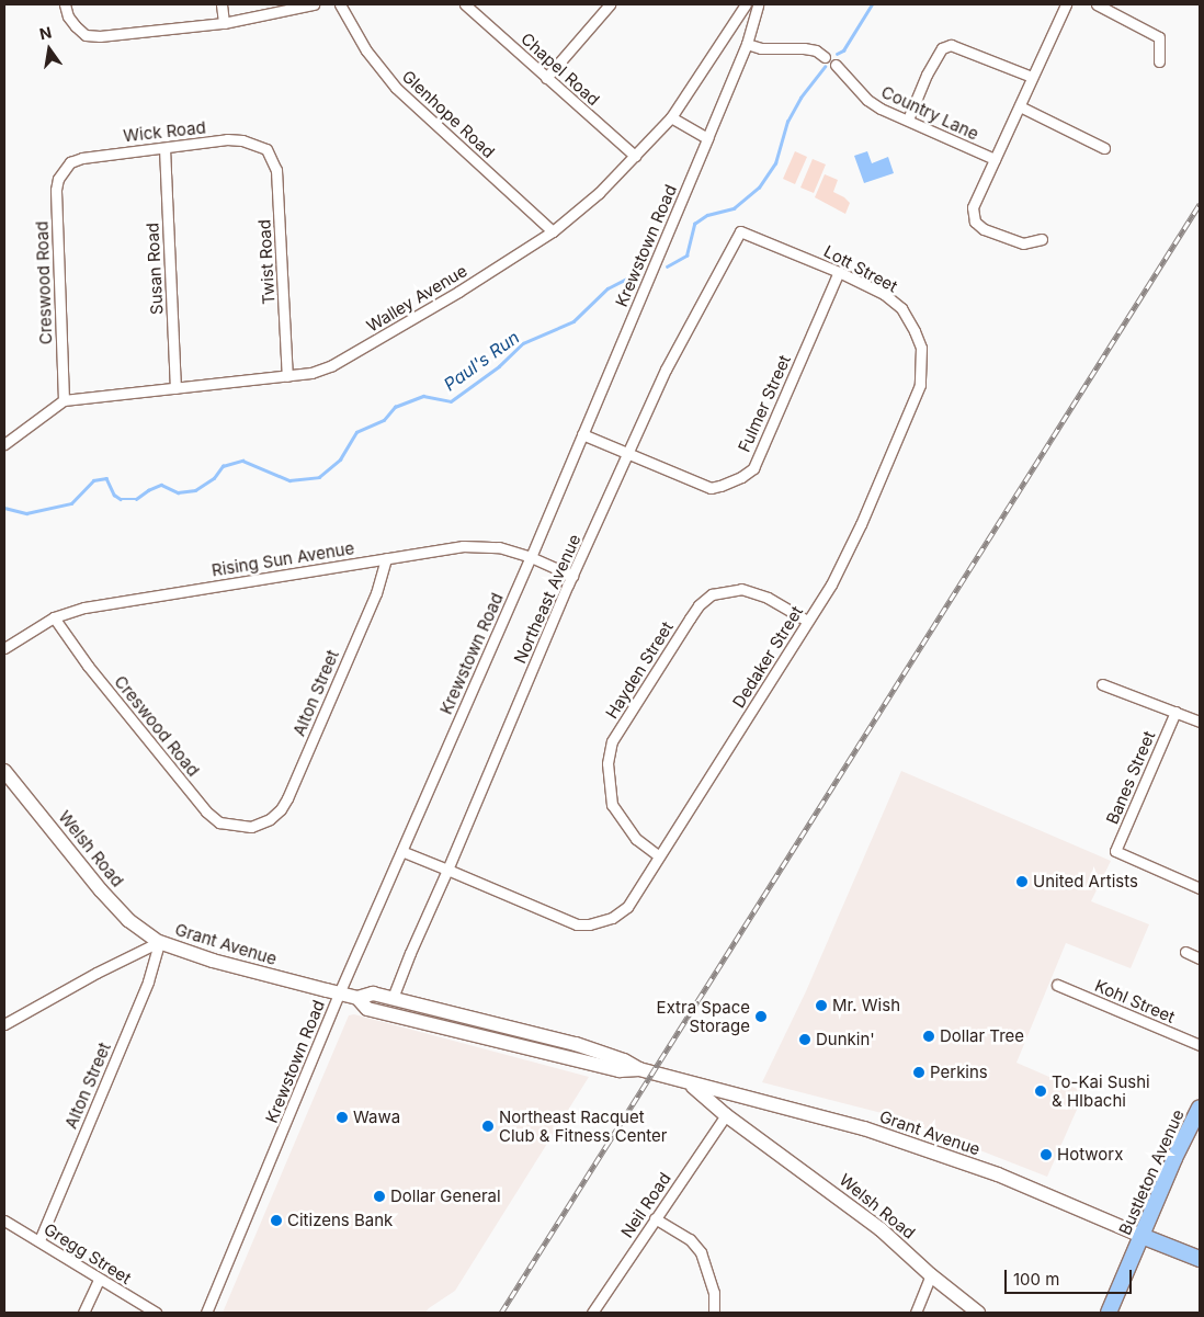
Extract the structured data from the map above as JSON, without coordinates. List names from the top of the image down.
{
  "streets": {
    "main road": ["Welsh Road", "Grant Avenue", "Bustleton Avenue"],
    "street": [
      "Chapel Road",
      "Country Lane",
      "Glenhope Road",
      "Wick Road",
      "Krewstown Road",
      "Twist Road",
      "Susan Road",
      "Lott Street",
      "Creswood Road",
      "Walley Avenue",
      "Fulmer Street",
      "Rising Sun Avenue",
      "Northeast Avenue",
      "Dedaker Street",
      "Hayden Street",
      "Alton Street",
      "Banes Street",
      "Kohl Street",
      "Neil Road",
      "Gregg Street"
    ]
  },
  "crossings": [
    ["Chapel Road", "Walley Avenue"],
    ["Glenhope Road", "Walley Avenue"],
    ["Wick Road", "Twist Road"],
    ["Wick Road", "Susan Road"],
    ["Wick Road", "Creswood Road"],
    ["Krewstown Road", "Fulmer Street"],
    ["Krewstown Road", "Rising Sun Avenue"],
    ["Krewstown Road", "Grant Avenue"],
    ["Twist Road", "Walley Avenue"],
    ["Susan Road", "Walley Avenue"],
    ["Lott Street", "Fulmer Street"],
    ["Lott Street", "Northeast Avenue"],
    ["Lott Street", "Dedaker Street"],
    ["Creswood Road", "Walley Avenue"],
    ["Creswood Road", "Rising Sun Avenue"],
    ["Creswood Road", "Alton Street"],
    ["Fulmer Street", "Northeast Avenue"],
    ["Rising Sun Avenue", "Northeast Avenue"],
    ["Rising Sun Avenue", "Alton Street"],
    ["Northeast Avenue", "Dedaker Street"],
    ["Northeast Avenue", "Grant Avenue"],
    ["Dedaker Street", "Hayden Street"],
    ["Alton Street", "Welsh Road"],
    ["Alton Street", "Grant Avenue"],
    ["Alton Street", "Gregg Street"],
    ["Welsh Road", "Grant Avenue"],
    ["Welsh Road", "Neil Road"],
    ["Grant Avenue", "Bustleton Avenue"]
  ],
  "water": ["Paul's Run"],
  "places": [
    "United Artists",
    "Mr. Wish",
    "Extra Space Storage",
    "Dollar Tree",
    "Dunkin'",
    "Perkins",
    "To-Kai Sushi & HIbachi",
    "Wawa",
    "Northeast Racquet Club & Fitness Center",
    "Hotworx",
    "Dollar General",
    "Citizens Bank"
  ],
  "scale_bar": "100 m",
  "north": "top"
}
